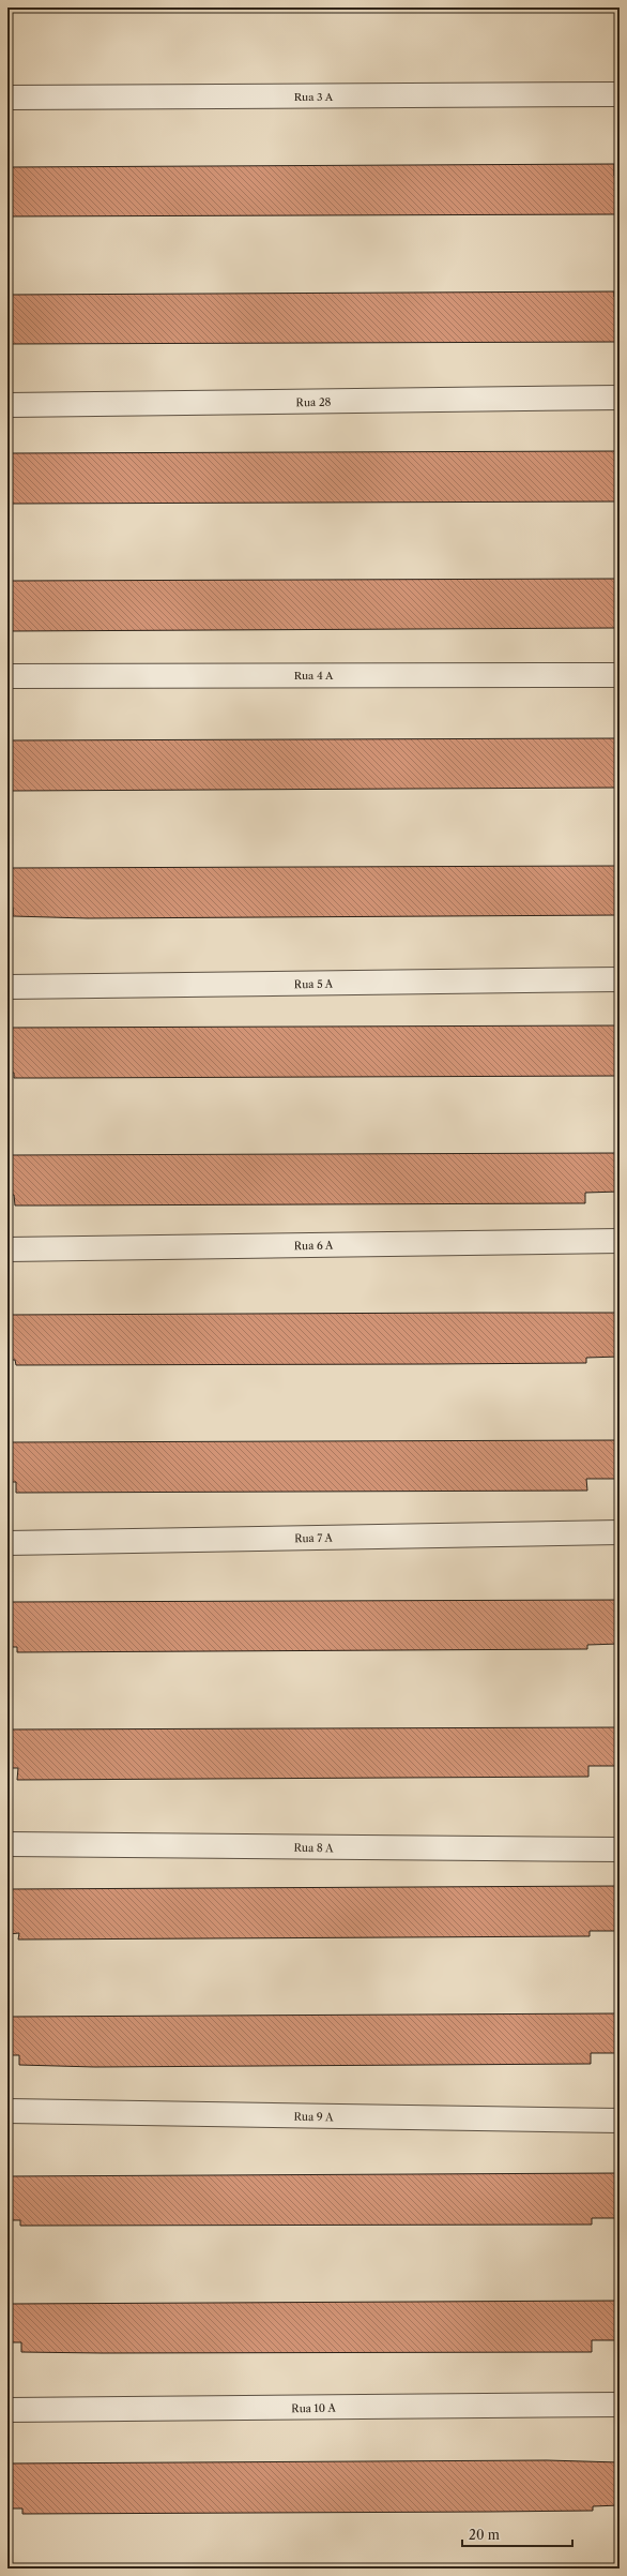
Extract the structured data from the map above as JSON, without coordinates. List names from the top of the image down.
{
  "streets": {
    "street": [
      "Rua 3 A",
      "Rua 28",
      "Rua 4 A",
      "Rua 5 A",
      "Rua 6 A",
      "Rua 7 A",
      "Rua 8 A",
      "Rua 9 A",
      "Rua 10 A"
    ]
  },
  "scale_bar": "20 m"
}
